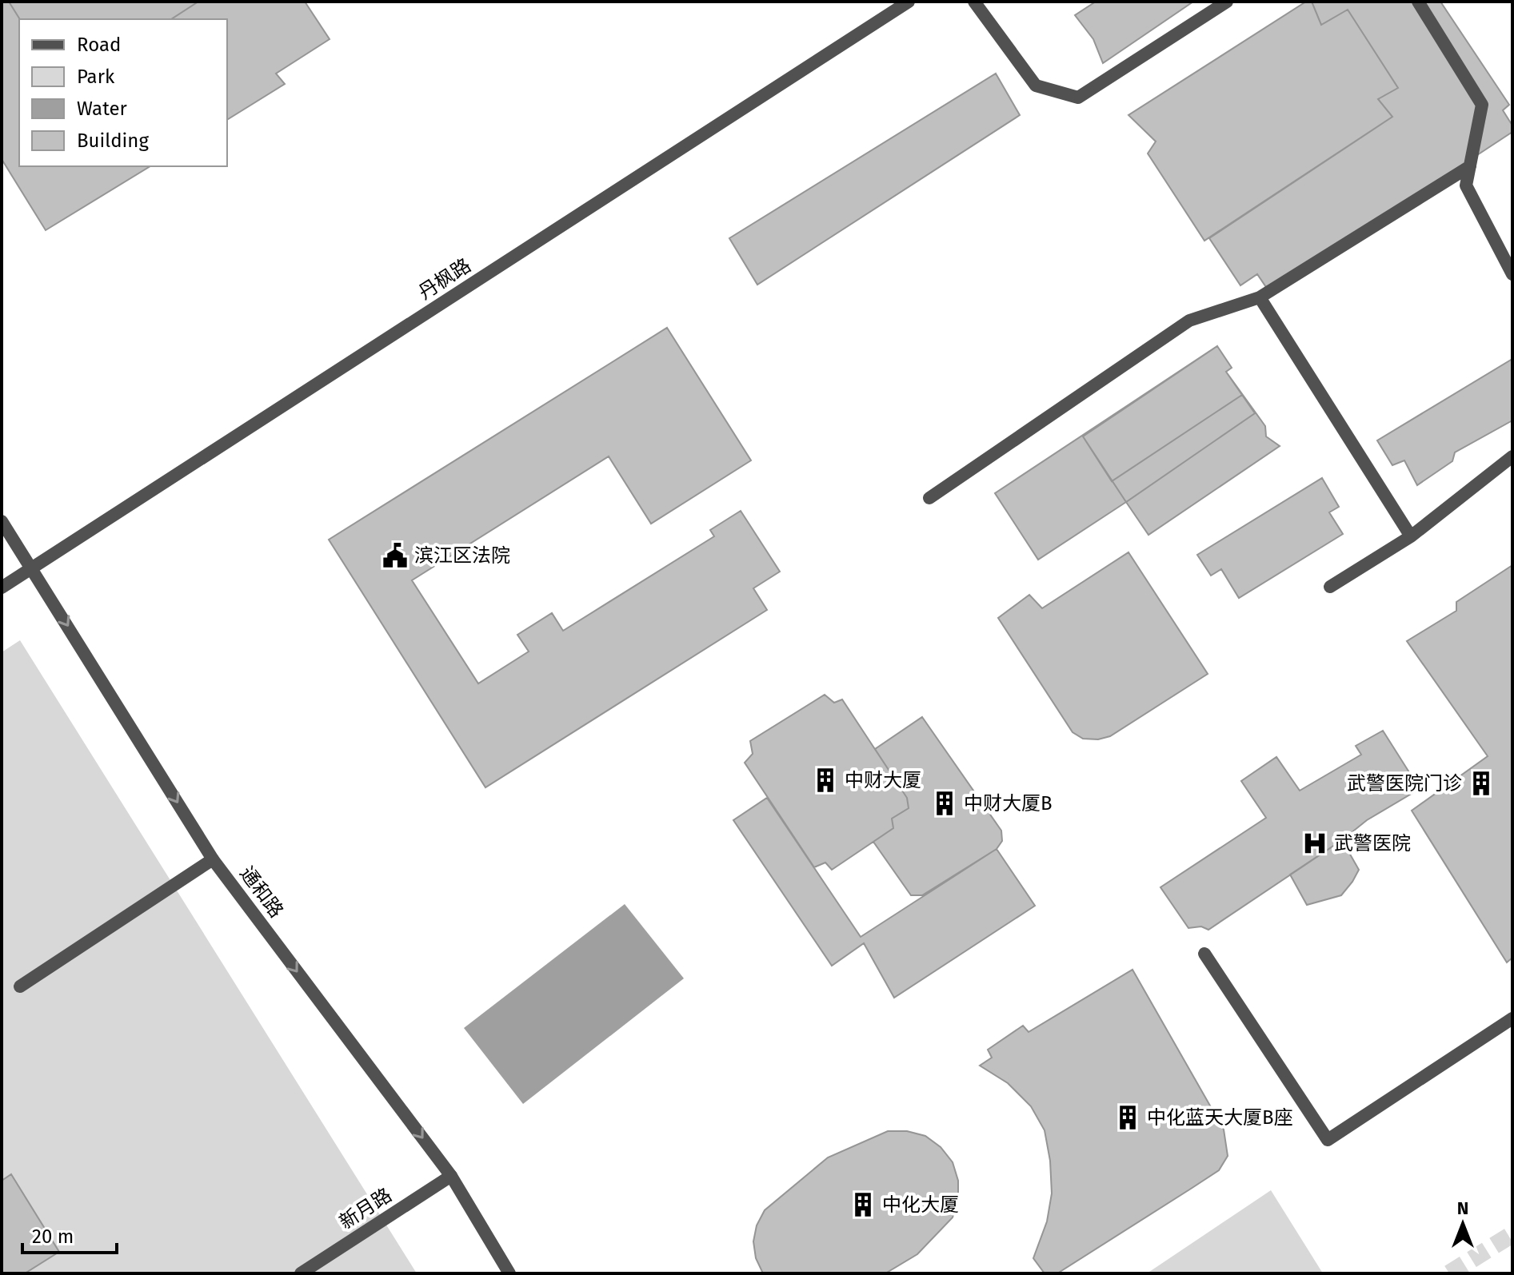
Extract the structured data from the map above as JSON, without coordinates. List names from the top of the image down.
{
  "streets": {
    "street": ["丹枫路", "通和路", "新月路"]
  },
  "crossings": [
    ["丹枫路", "通和路"],
    ["通和路", "新月路"]
  ],
  "one_way": ["通和路"],
  "places": {
    "public building": ["滨江区法院"],
    "building": [
      "中财大厦",
      "武警医院门诊",
      "中财大厦B",
      "中化蓝天大厦B座",
      "中化大厦"
    ],
    "hospital": ["武警医院"]
  },
  "legend": [
    "Road",
    "Park",
    "Water",
    "Building"
  ],
  "scale_bar": "20 m",
  "north": "top"
}
